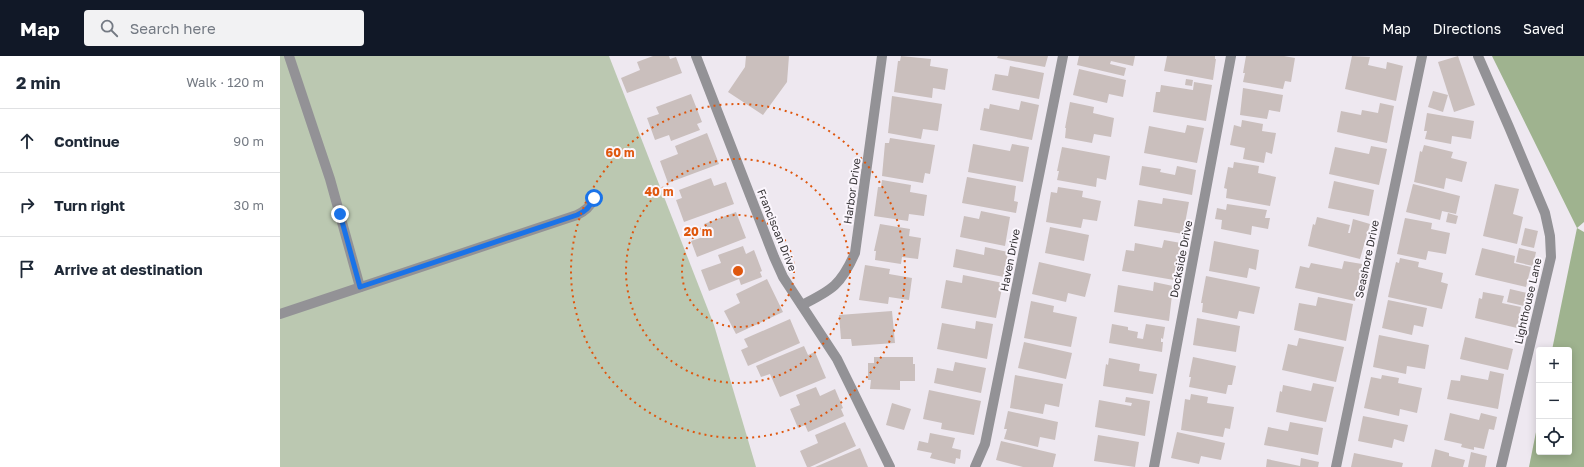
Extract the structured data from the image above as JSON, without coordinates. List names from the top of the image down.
{
  "streets": {
    "street": [
      "Harbor Drive",
      "Franciscan Drive",
      "Dockside Drive",
      "Seashore Drive",
      "Haven Drive",
      "Lighthouse Lane"
    ]
  },
  "crossings": [
    ["Harbor Drive", "Franciscan Drive"]
  ],
  "page": {
    "header": "Map",
    "search": "Search here",
    "nav": ["Map", "Directions", "Saved"],
    "heading": ["2 min", "Walk · 120 m"],
    "list": [
      ["Continue", "90 m"],
      ["Turn right", "30 m"],
      "Arrive at destination"
    ],
    "map_buttons": ["+", "−"]
  },
  "rings": ["60 m", "40 m", "20 m"]
}
